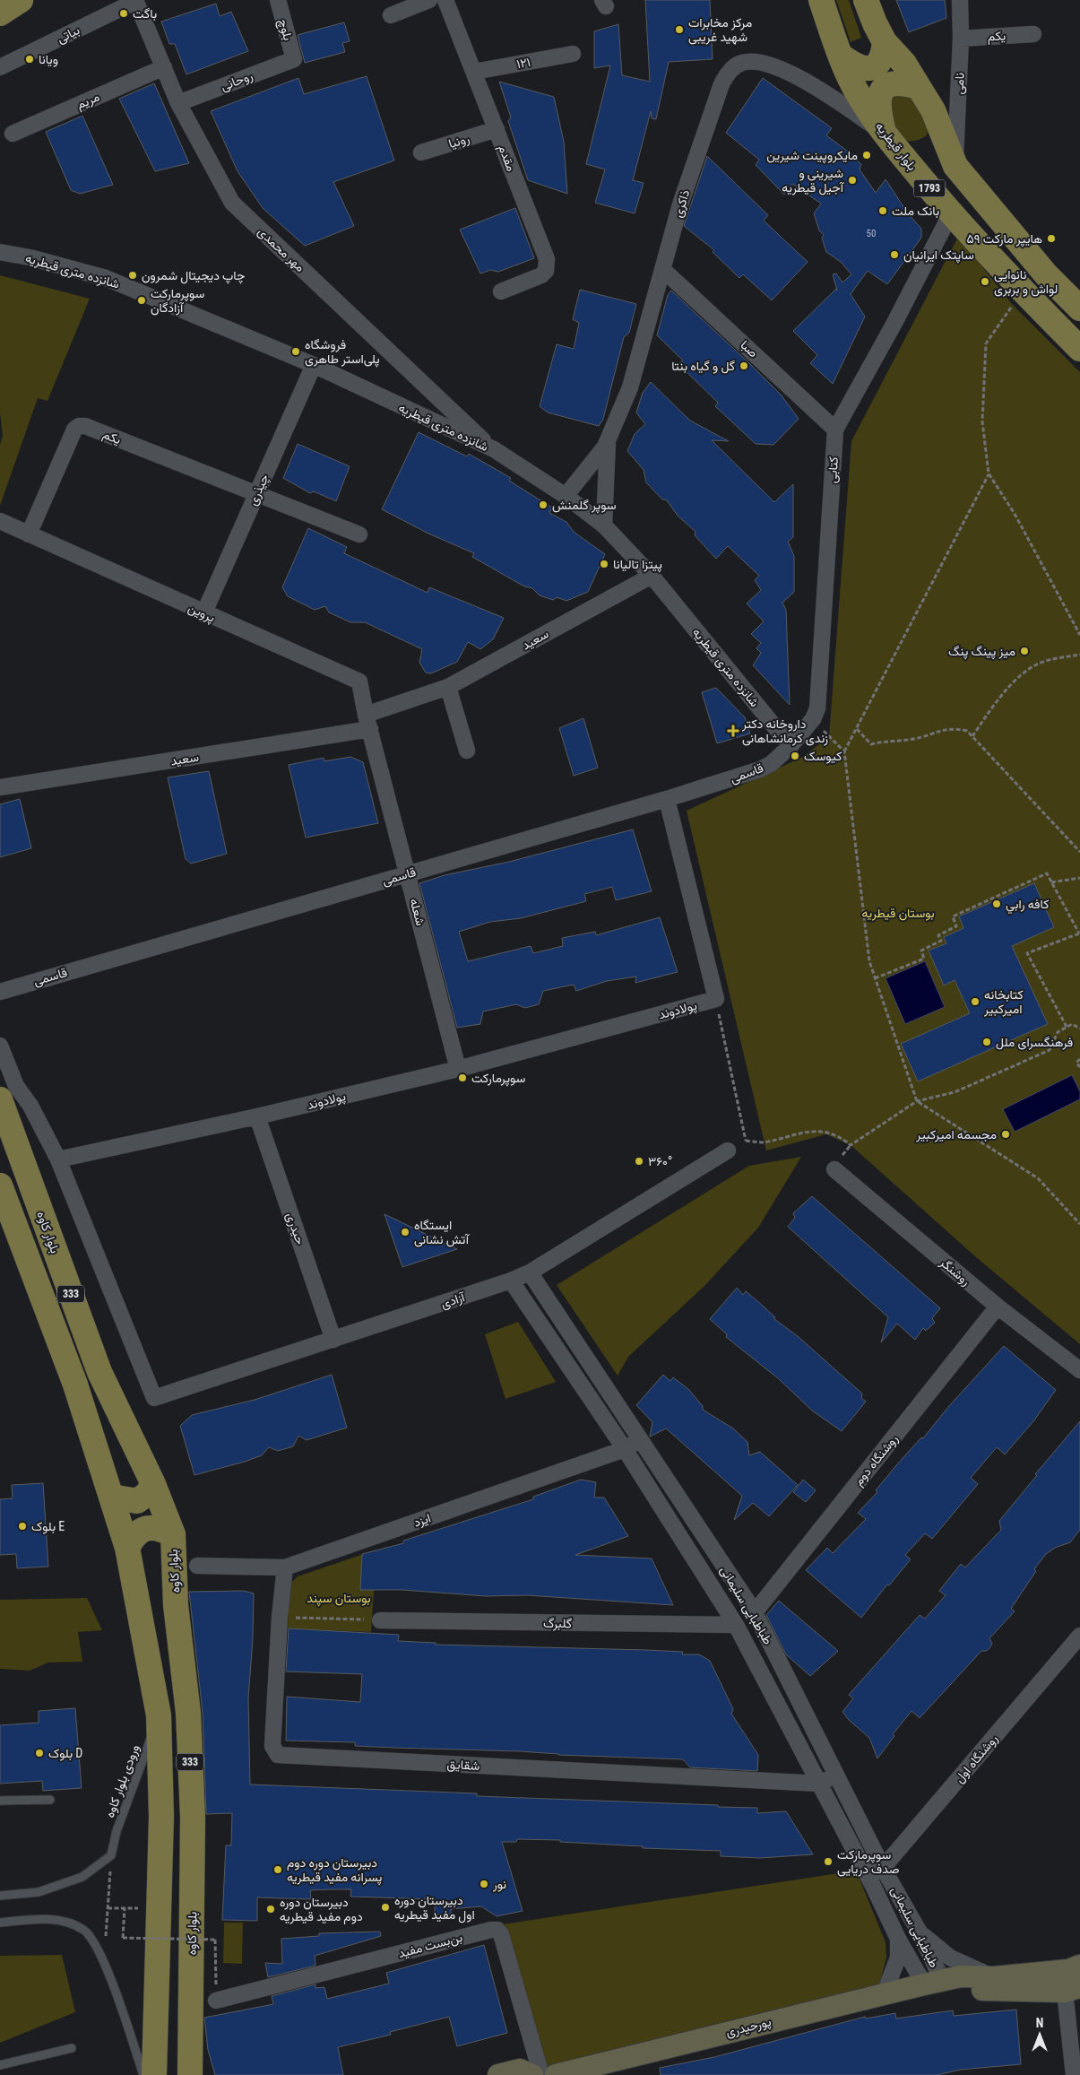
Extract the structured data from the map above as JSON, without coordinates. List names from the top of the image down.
{
  "streets": {
    "main road": [
      "بلوار قیطریه",
      "1793",
      "بلوار کاوه",
      "333",
      "پورحیدری"
    ],
    "street": [
      "بلوچ",
      "بیاتی",
      "یکم",
      "١٢١",
      "روحانی",
      "نامی",
      "مریم",
      "رونیا",
      "مقدم",
      "ذاکری",
      "مهر محمدی",
      "شانزده متری قیطریه",
      "صبا",
      "کتابی",
      "چیذری",
      "پروین",
      "سعید",
      "قاسمی",
      "شعله",
      "پولادوند",
      "حیدری",
      "روشنگر",
      "آزادی",
      "روشنگاه دوم",
      "ایزد",
      "طباطبایی سلیمانی",
      "گلبرگ",
      "روشنگاه اول",
      "شقایق",
      "بن‌بست مفید"
    ],
    "lane": ["ورودی بلوار کاوه"]
  },
  "crossings": [
    ["بلوچ", "روحانی"],
    ["بیاتی", "مهر محمدی"],
    ["یکم", "نامی"],
    ["یکم", "چیذری"],
    ["یکم", "پروین"],
    ["١٢١", "مقدم"],
    ["روحانی", "مهر محمدی"],
    ["نامی", "1793"],
    ["مریم", "مهر محمدی"],
    ["رونیا", "مقدم"],
    ["بلوار قیطریه", "ذاکری"],
    ["بلوار قیطریه", "کتابی"],
    ["ذاکری", "شانزده متری قیطریه"],
    ["ذاکری", "صبا"],
    ["مهر محمدی", "شانزده متری قیطریه"],
    ["شانزده متری قیطریه", "کتابی"],
    ["شانزده متری قیطریه", "چیذری"],
    ["شانزده متری قیطریه", "سعید"],
    ["شانزده متری قیطریه", "قاسمی"],
    ["صبا", "کتابی"],
    ["کتابی", "قاسمی"],
    ["چیذری", "پروین"],
    ["پروین", "سعید"],
    ["پروین", "شعله"],
    ["سعید", "شعله"],
    ["قاسمی", "شعله"],
    ["شعله", "پولادوند"],
    ["پولادوند", "حیدری"],
    ["پولادوند", "آزادی"],
    ["حیدری", "آزادی"],
    ["روشنگر", "روشنگاه دوم"],
    ["333", "ورودی بلوار کاوه"],
    ["آزادی", "طباطبایی سلیمانی"],
    ["روشنگاه دوم", "طباطبایی سلیمانی"],
    ["ایزد", "طباطبایی سلیمانی"],
    ["ایزد", "شقایق"],
    ["طباطبایی سلیمانی", "گلبرگ"],
    ["طباطبایی سلیمانی", "روشنگاه اول"],
    ["طباطبایی سلیمانی", "شقایق"],
    ["طباطبایی سلیمانی", "پورحیدری"]
  ],
  "parks": ["بوستان قیطریه", "بوستان سپند"],
  "places": {
    "other": [
      "باگت",
      "مرکز مخابرات شهید غریبی",
      "ویانا",
      "مایکروپینت شیرین",
      "شیرینی و آجیل قیطریه",
      "بانک ملت",
      "هایپر مارکت ۵۹",
      "ساپتک ایرانیان",
      "چاپ دیجیتال شمرون",
      "نانوایی لواش و بربری",
      "سوپرمارکت آزادگان",
      "فروشگاه پلی‌استر طاهری",
      "گل و گیاه بنتا",
      "سوپر گلمنش",
      "پیتزا تالیانا",
      "میز پینگ پنگ",
      "کیوسک",
      "كافه رابي",
      "کتابخانه امیرکبیر",
      "فرهنگسرای ملل",
      "سوپرمارکت",
      "مجسمه امیرکبیر",
      "۳۶۰°",
      "ایستگاه آتش نشانی",
      "بلوک E",
      "بلوک D",
      "سوپرمارکت صدف دریایی",
      "دبیرستان دوره دوم پسرانه مفید قیطریه",
      "نور",
      "دبیرستان دوره اول مفید قیطریه",
      "دبیرستان دوره دوم مفید قیطریه"
    ],
    "health": ["داروخانه دکتر زندی کرمانشاهانی"]
  },
  "house_numbers": ["50"],
  "north": "top"
}
